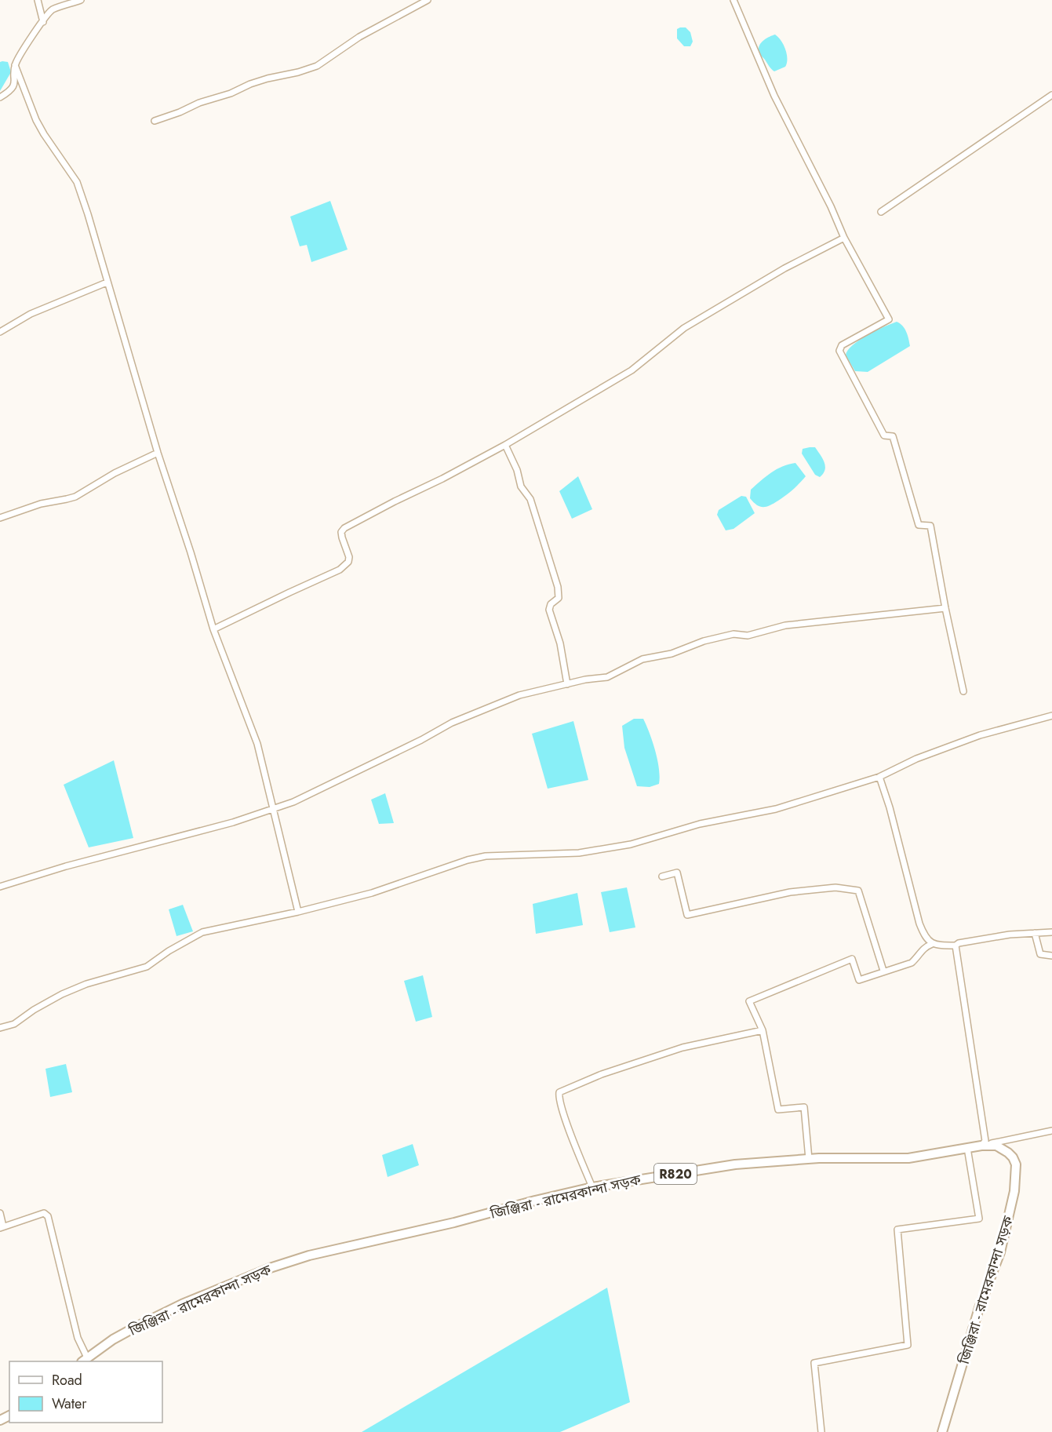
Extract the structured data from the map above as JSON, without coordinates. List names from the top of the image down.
{
  "streets": {
    "main road": ["R820", "জিঞ্জিরা - রামেরকান্দা সড়ক"]
  },
  "legend": ["Road", "Water"]
}
